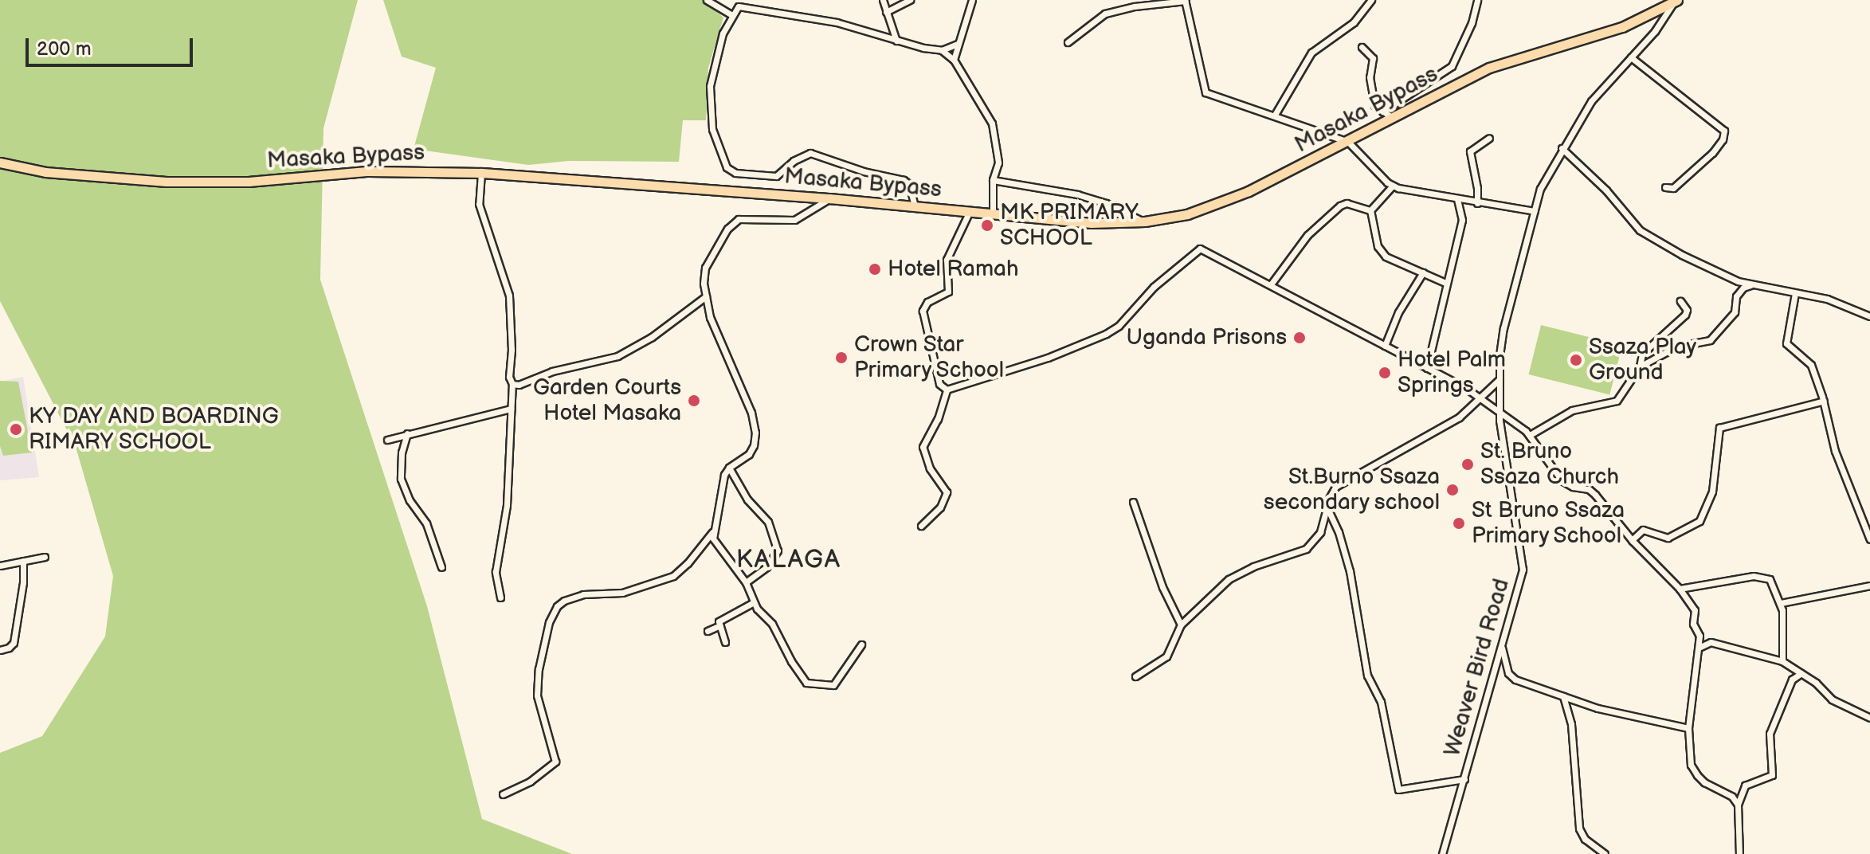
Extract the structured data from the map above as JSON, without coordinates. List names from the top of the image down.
{
  "streets": {
    "highway": ["Masaka Bypass"],
    "street": ["Weaver Bird Road"]
  },
  "crossings": [
    ["Masaka Bypass", "Weaver Bird Road"]
  ],
  "districts": ["KALAGA"],
  "places": [
    "MK PRIMARY SCHOOL",
    "Hotel Ramah",
    "Uganda Prisons",
    "Crown Star Primary School",
    "Ssaza Play Ground",
    "Hotel Palm Springs",
    "Garden Courts Hotel Masaka",
    "KY DAY AND BOARDING RIMARY SCHOOL",
    "St. Bruno Ssaza Church",
    "St.Burno Ssaza secondary school",
    "St Bruno Ssaza Primary School"
  ],
  "scale_bar": "200 m"
}
